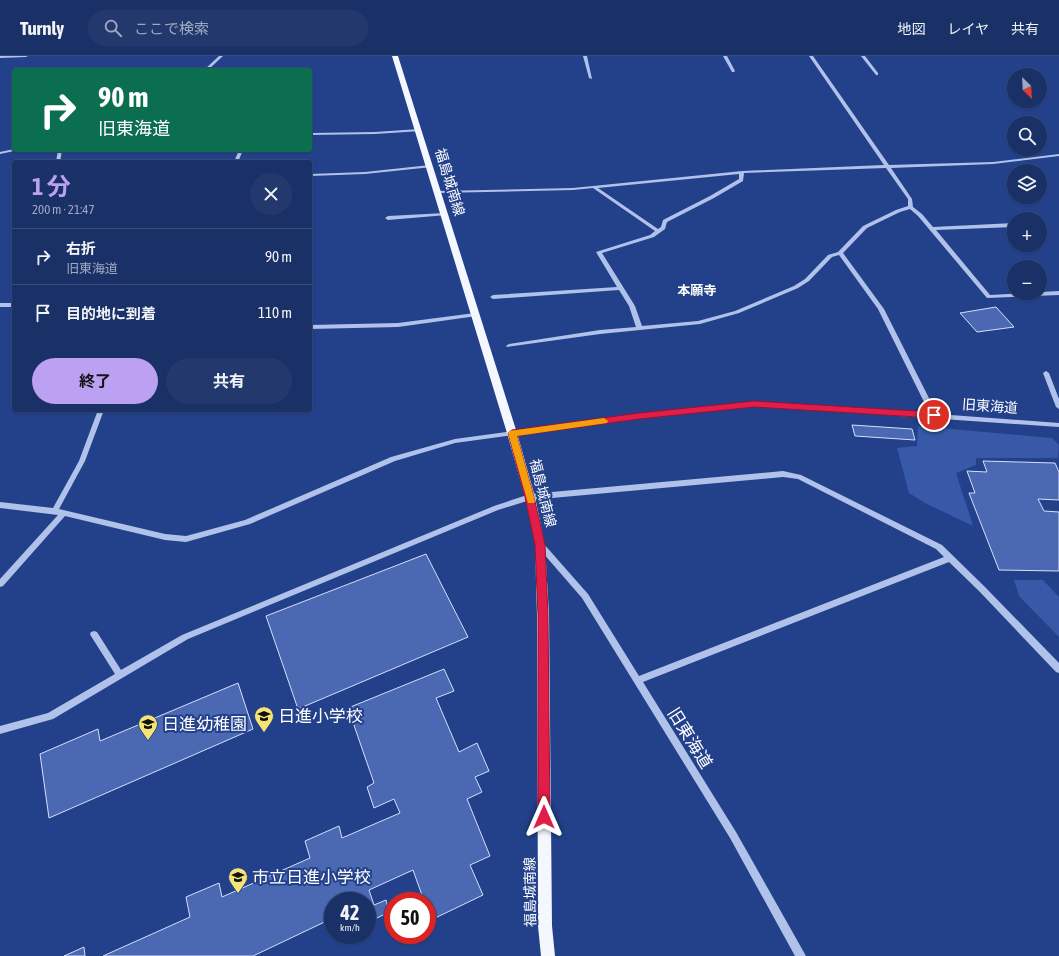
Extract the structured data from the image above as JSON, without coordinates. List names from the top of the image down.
{
  "streets": {
    "main road": ["福島城南線"],
    "street": ["旧東海道"]
  },
  "crossings": [
    ["福島城南線", "旧東海道"]
  ],
  "districts": ["本願寺"],
  "places": {
    "school or university": ["日進小学校", "日進幼稚園", "市立日進小学校"]
  },
  "north": "bottom right",
  "page": {
    "header": "Turnly",
    "search": "ここで検索",
    "nav": ["地図", "レイヤ", "共有"],
    "map_buttons": ["+", "−"],
    "turn": ["90 m", "旧東海道"],
    "heading": ["1 分", "200 m · 21:47"],
    "list": [
      {
        "name": "右折",
        "note": "旧東海道",
        "value": "90 m"
      },
      {
        "name": "目的地に到着",
        "value": "110 m"
      }
    ],
    "buttons": ["終了", "共有"],
    "speed": "42 km/h",
    "limit": "50"
  }
}
